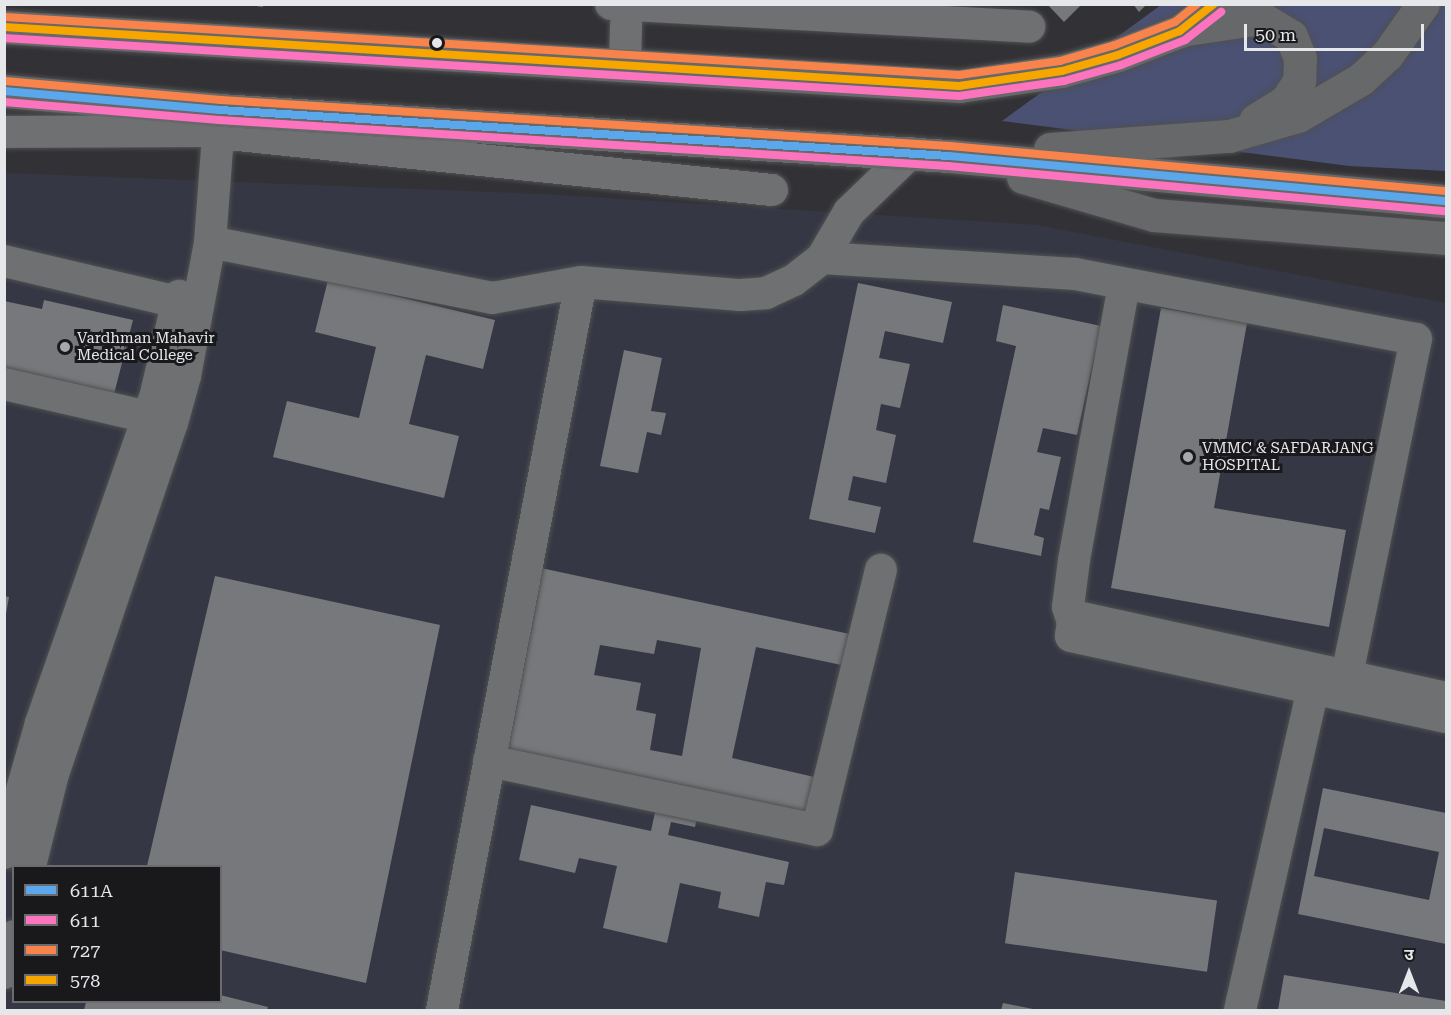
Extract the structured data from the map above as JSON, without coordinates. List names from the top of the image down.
{
  "places": ["Vardhman Mahavir Medical College", "VMMC & SAFDARJANG HOSPITAL"],
  "lines": [
    "transit line 727",
    "transit line 578",
    "transit line 611",
    "transit line 611A"
  ],
  "legend": [
    "611A",
    "611",
    "727",
    "578"
  ],
  "scale_bar": "50 m",
  "north": "top"
}
